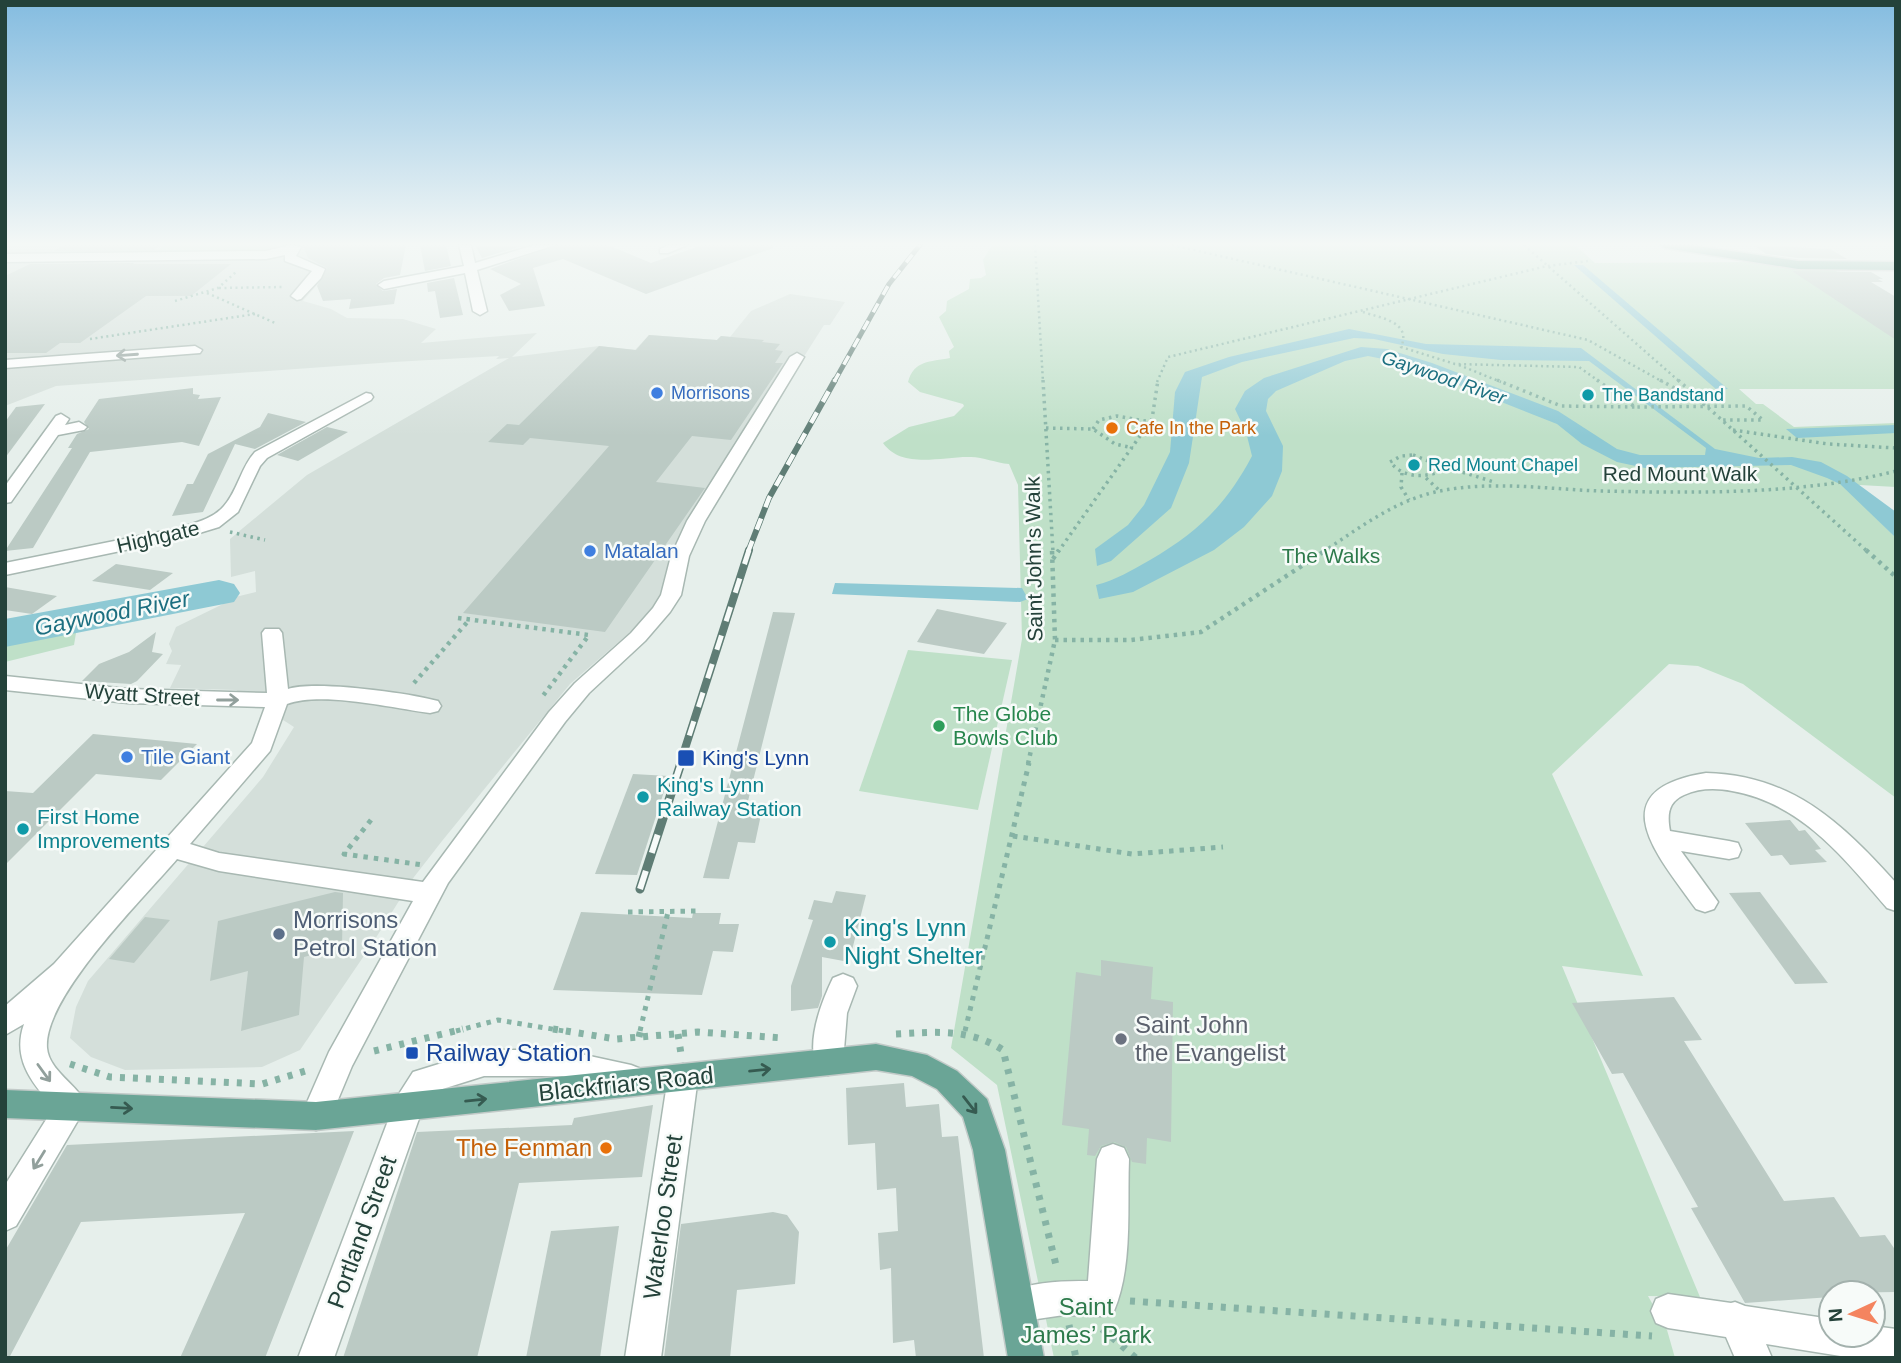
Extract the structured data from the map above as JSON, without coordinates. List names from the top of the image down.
{
  "streets": {
    "main road": ["Blackfriars Road"],
    "street": [
      "Highgate",
      "Wyatt Street",
      "Waterloo Street",
      "Portland Street"
    ],
    "path": ["Red Mount Walk", "Saint John's Walk"]
  },
  "crossings": [
    ["Red Mount Walk", "Saint John's Walk"],
    ["Blackfriars Road", "Waterloo Street"],
    ["Blackfriars Road", "Portland Street"]
  ],
  "one_way": ["Blackfriars Road"],
  "water": ["Gaywood River"],
  "parks": ["The Walks", "Saint James’ Park"],
  "places": {
    "other": [
      "Morrisons",
      "The Bandstand",
      "Cafe In the Park",
      "Red Mount Chapel",
      "Matalan",
      "The Globe Bowls Club",
      "Tile Giant",
      "King's Lynn Railway Station",
      "First Home Improvements",
      "Morrisons Petrol Station",
      "King's Lynn Night Shelter",
      "Saint John the Evangelist",
      "The Fenman"
    ],
    "transit": ["King's Lynn", "Railway Station"]
  },
  "north": "left"
}
